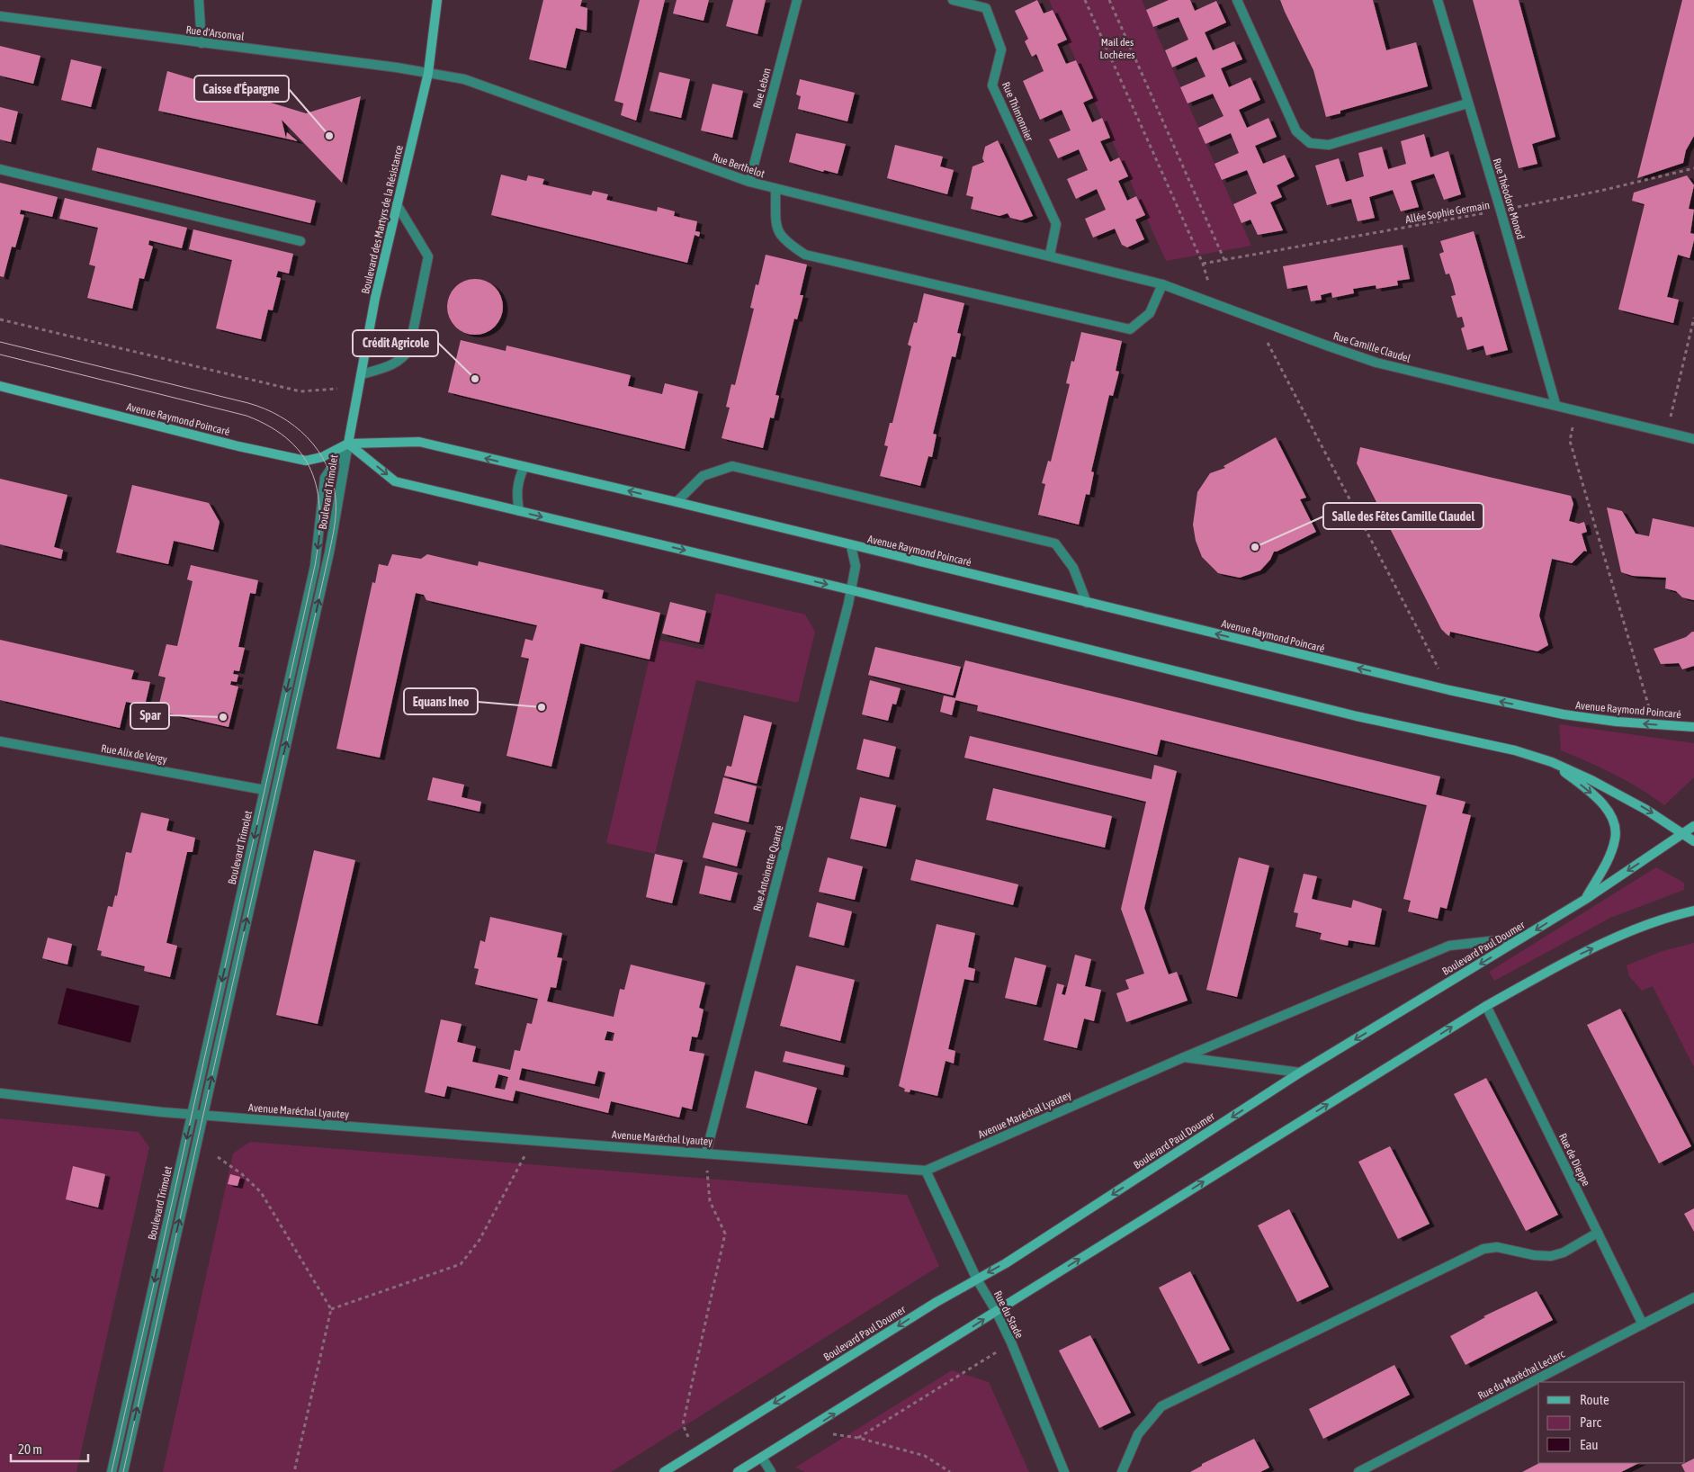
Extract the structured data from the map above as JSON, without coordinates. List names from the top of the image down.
{
  "streets": {
    "main road": ["Boulevard des Martyrs de la Résistance", "Avenue Raymond Poincaré", "Boulevard Paul Doumer"],
    "street": [
      "Rue d'Arsonval",
      "Rue Lebon",
      "Rue Thimonnier",
      "Rue Berthelot",
      "Rue Théodore Monod",
      "Rue Camille Claudel",
      "Boulevard Trimolet",
      "Rue Alix de Vergy",
      "Rue Antoinette Quarré",
      "Avenue Maréchal Lyautey",
      "Rue de Dieppe",
      "Rue du Stade",
      "Rue du Maréchal Leclerc"
    ],
    "path": ["Allée Sophie Germain"]
  },
  "crossings": [
    ["Rue d'Arsonval", "Rue Berthelot"],
    ["Rue d'Arsonval", "Boulevard des Martyrs de la Résistance"],
    ["Rue Lebon", "Rue Berthelot"],
    ["Rue Thimonnier", "Rue Berthelot"],
    ["Rue Thimonnier", "Rue Camille Claudel"],
    ["Rue Berthelot", "Boulevard des Martyrs de la Résistance"],
    ["Rue Berthelot", "Rue Camille Claudel"],
    ["Rue Théodore Monod", "Allée Sophie Germain"],
    ["Rue Théodore Monod", "Rue Camille Claudel"],
    ["Boulevard des Martyrs de la Résistance", "Avenue Raymond Poincaré"],
    ["Boulevard des Martyrs de la Résistance", "Boulevard Trimolet"],
    ["Avenue Raymond Poincaré", "Boulevard Trimolet"],
    ["Avenue Raymond Poincaré", "Rue Antoinette Quarré"],
    ["Boulevard Trimolet", "Rue Alix de Vergy"],
    ["Boulevard Trimolet", "Avenue Maréchal Lyautey"],
    ["Rue Antoinette Quarré", "Avenue Maréchal Lyautey"],
    ["Boulevard Paul Doumer", "Avenue Maréchal Lyautey"],
    ["Boulevard Paul Doumer", "Rue du Stade"],
    ["Avenue Maréchal Lyautey", "Rue du Stade"],
    ["Rue de Dieppe", "Rue du Maréchal Leclerc"]
  ],
  "parks": ["Mail des Lochères"],
  "places": [
    "Caisse d'Épargne",
    "Crédit Agricole",
    "Salle des Fêtes Camille Claudel",
    "Equans Ineo",
    "Spar"
  ],
  "legend": ["Route", "Parc", "Eau"],
  "scale_bar": "20 m"
}
